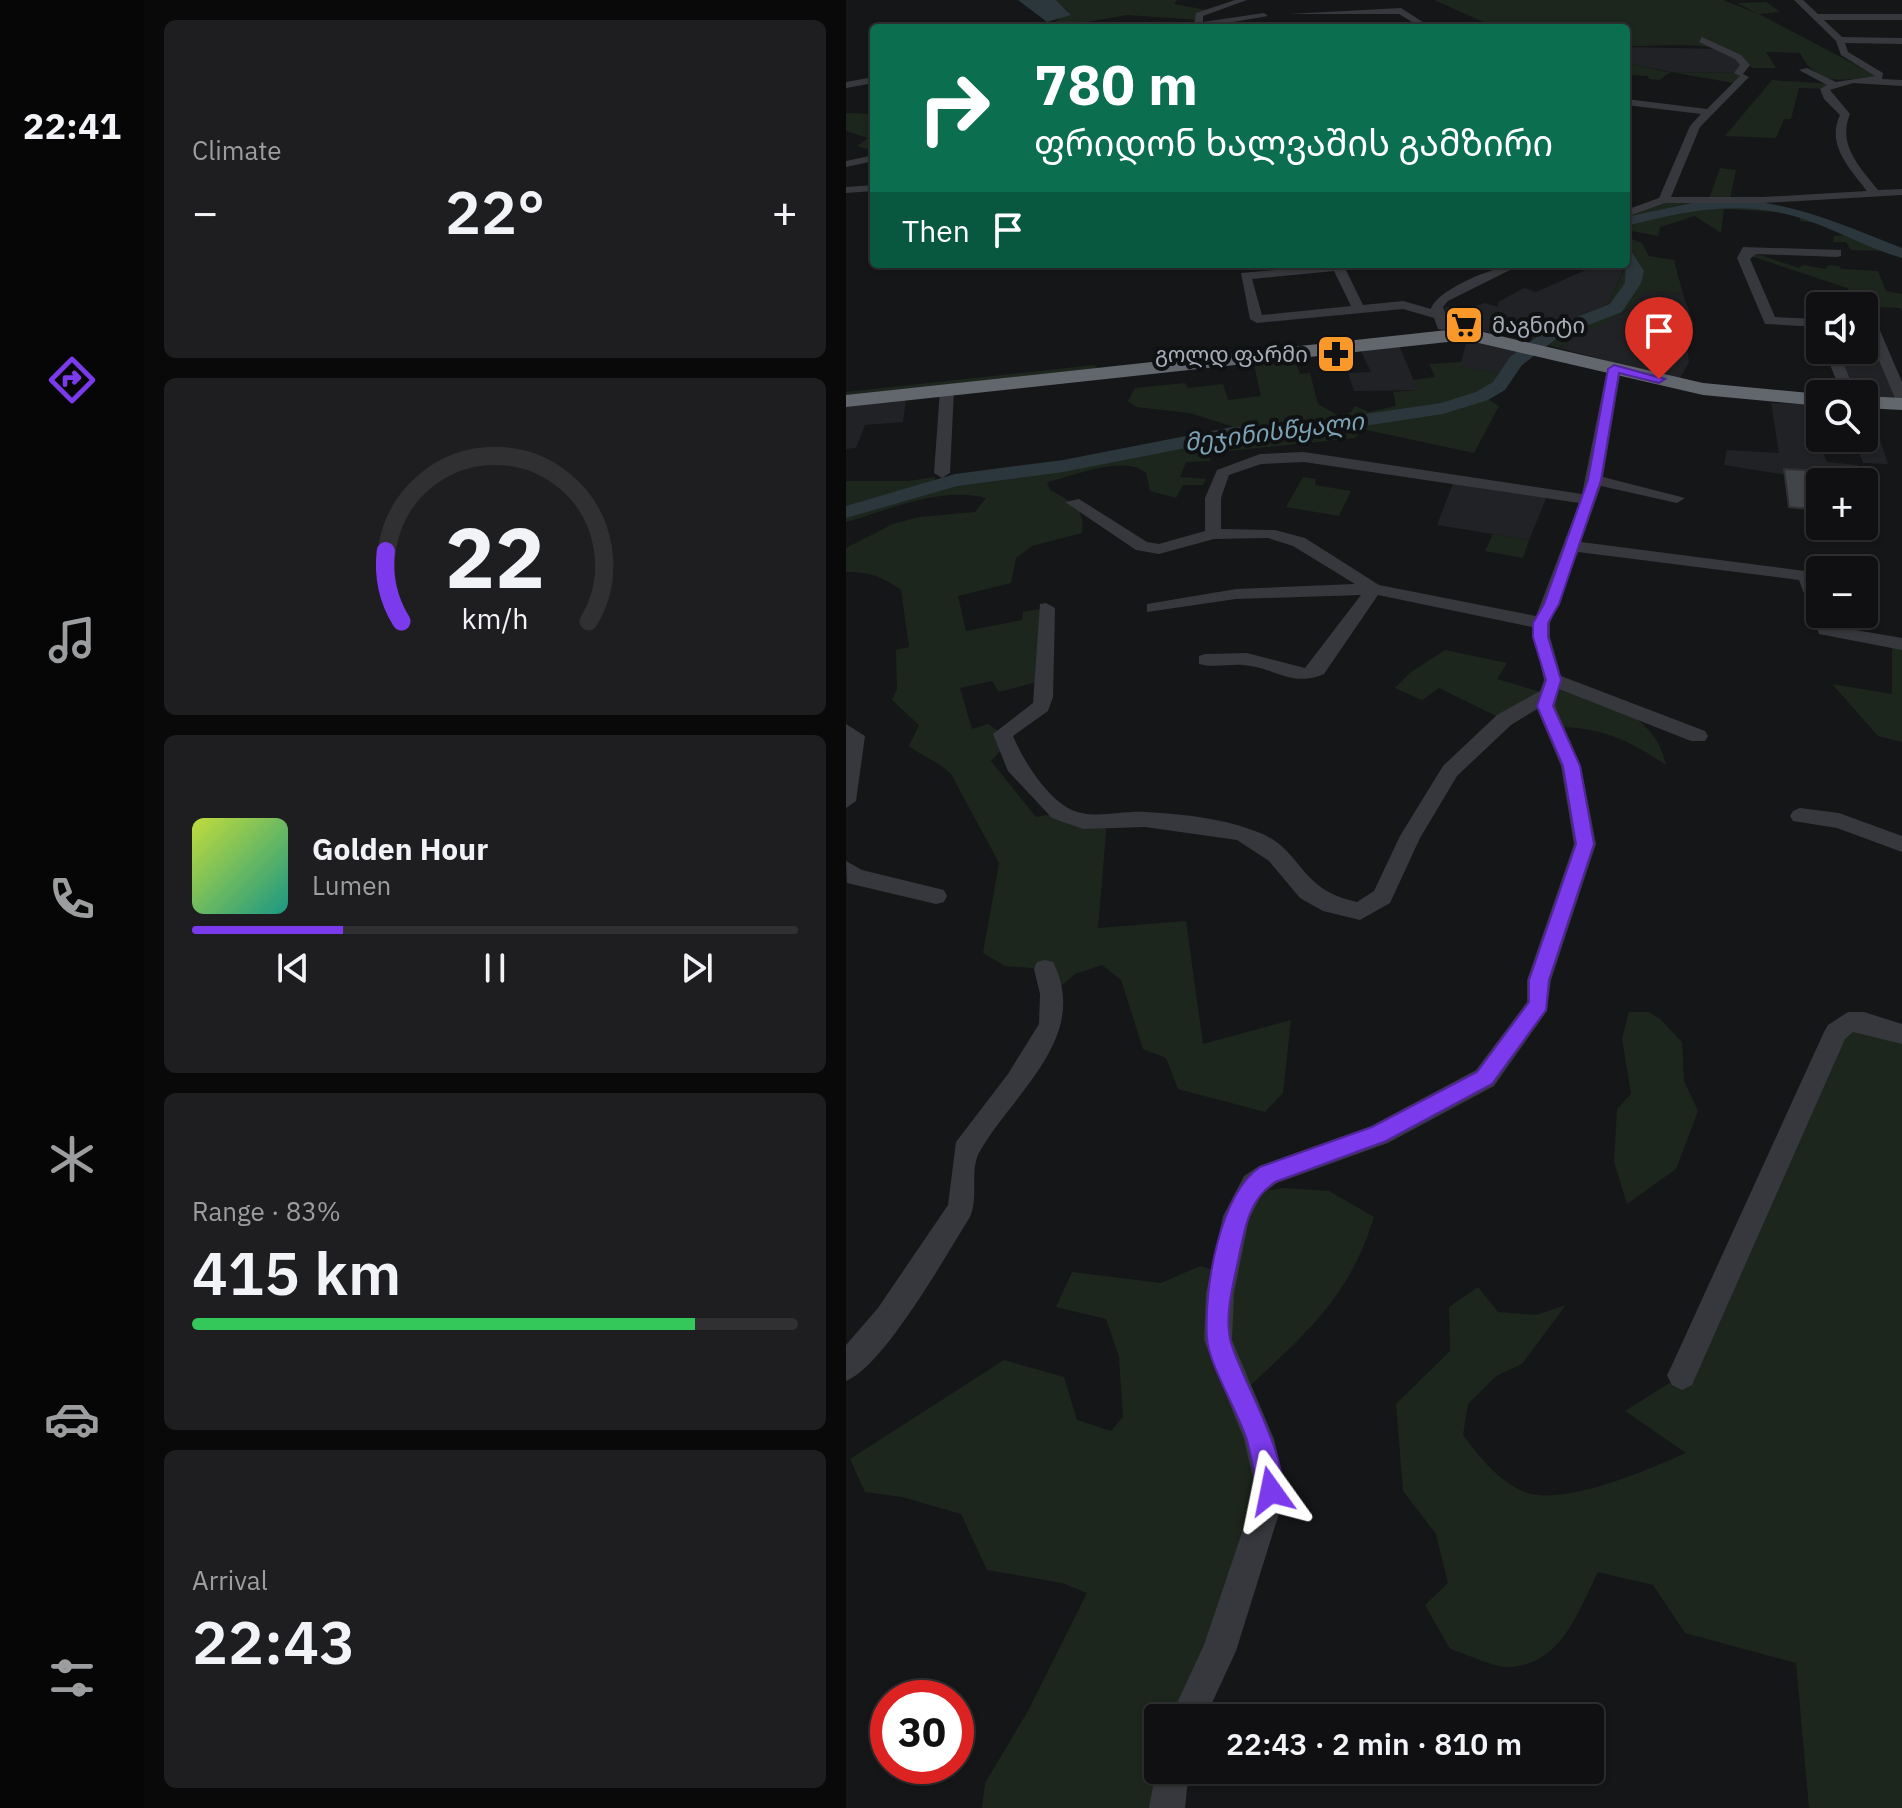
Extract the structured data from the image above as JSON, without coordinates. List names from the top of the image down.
{
  "water": ["მეჯინისწყალი"],
  "places": {
    "supermarket": ["მაგნიტი"],
    "pharmacy": ["გოლდ ფარმი"]
  },
  "page": {
    "tabs": "22:41",
    "tile": [
      "Climate",
      ["Range · 83%", "415 km"],
      ["Arrival", "22:43"]
    ],
    "turn": ["780 m", "ფრიდონ ხალვაშის გამზირი"],
    "heat": ["−", "22°", "+"],
    "then": "Then",
    "map_buttons": ["+", "−"],
    "song": ["Golden Hour", "Lumen"],
    "limit": "30",
    "trip": "22:43 · 2 min · 810 m",
    "gauge": ["22", "km/h"]
  }
}
